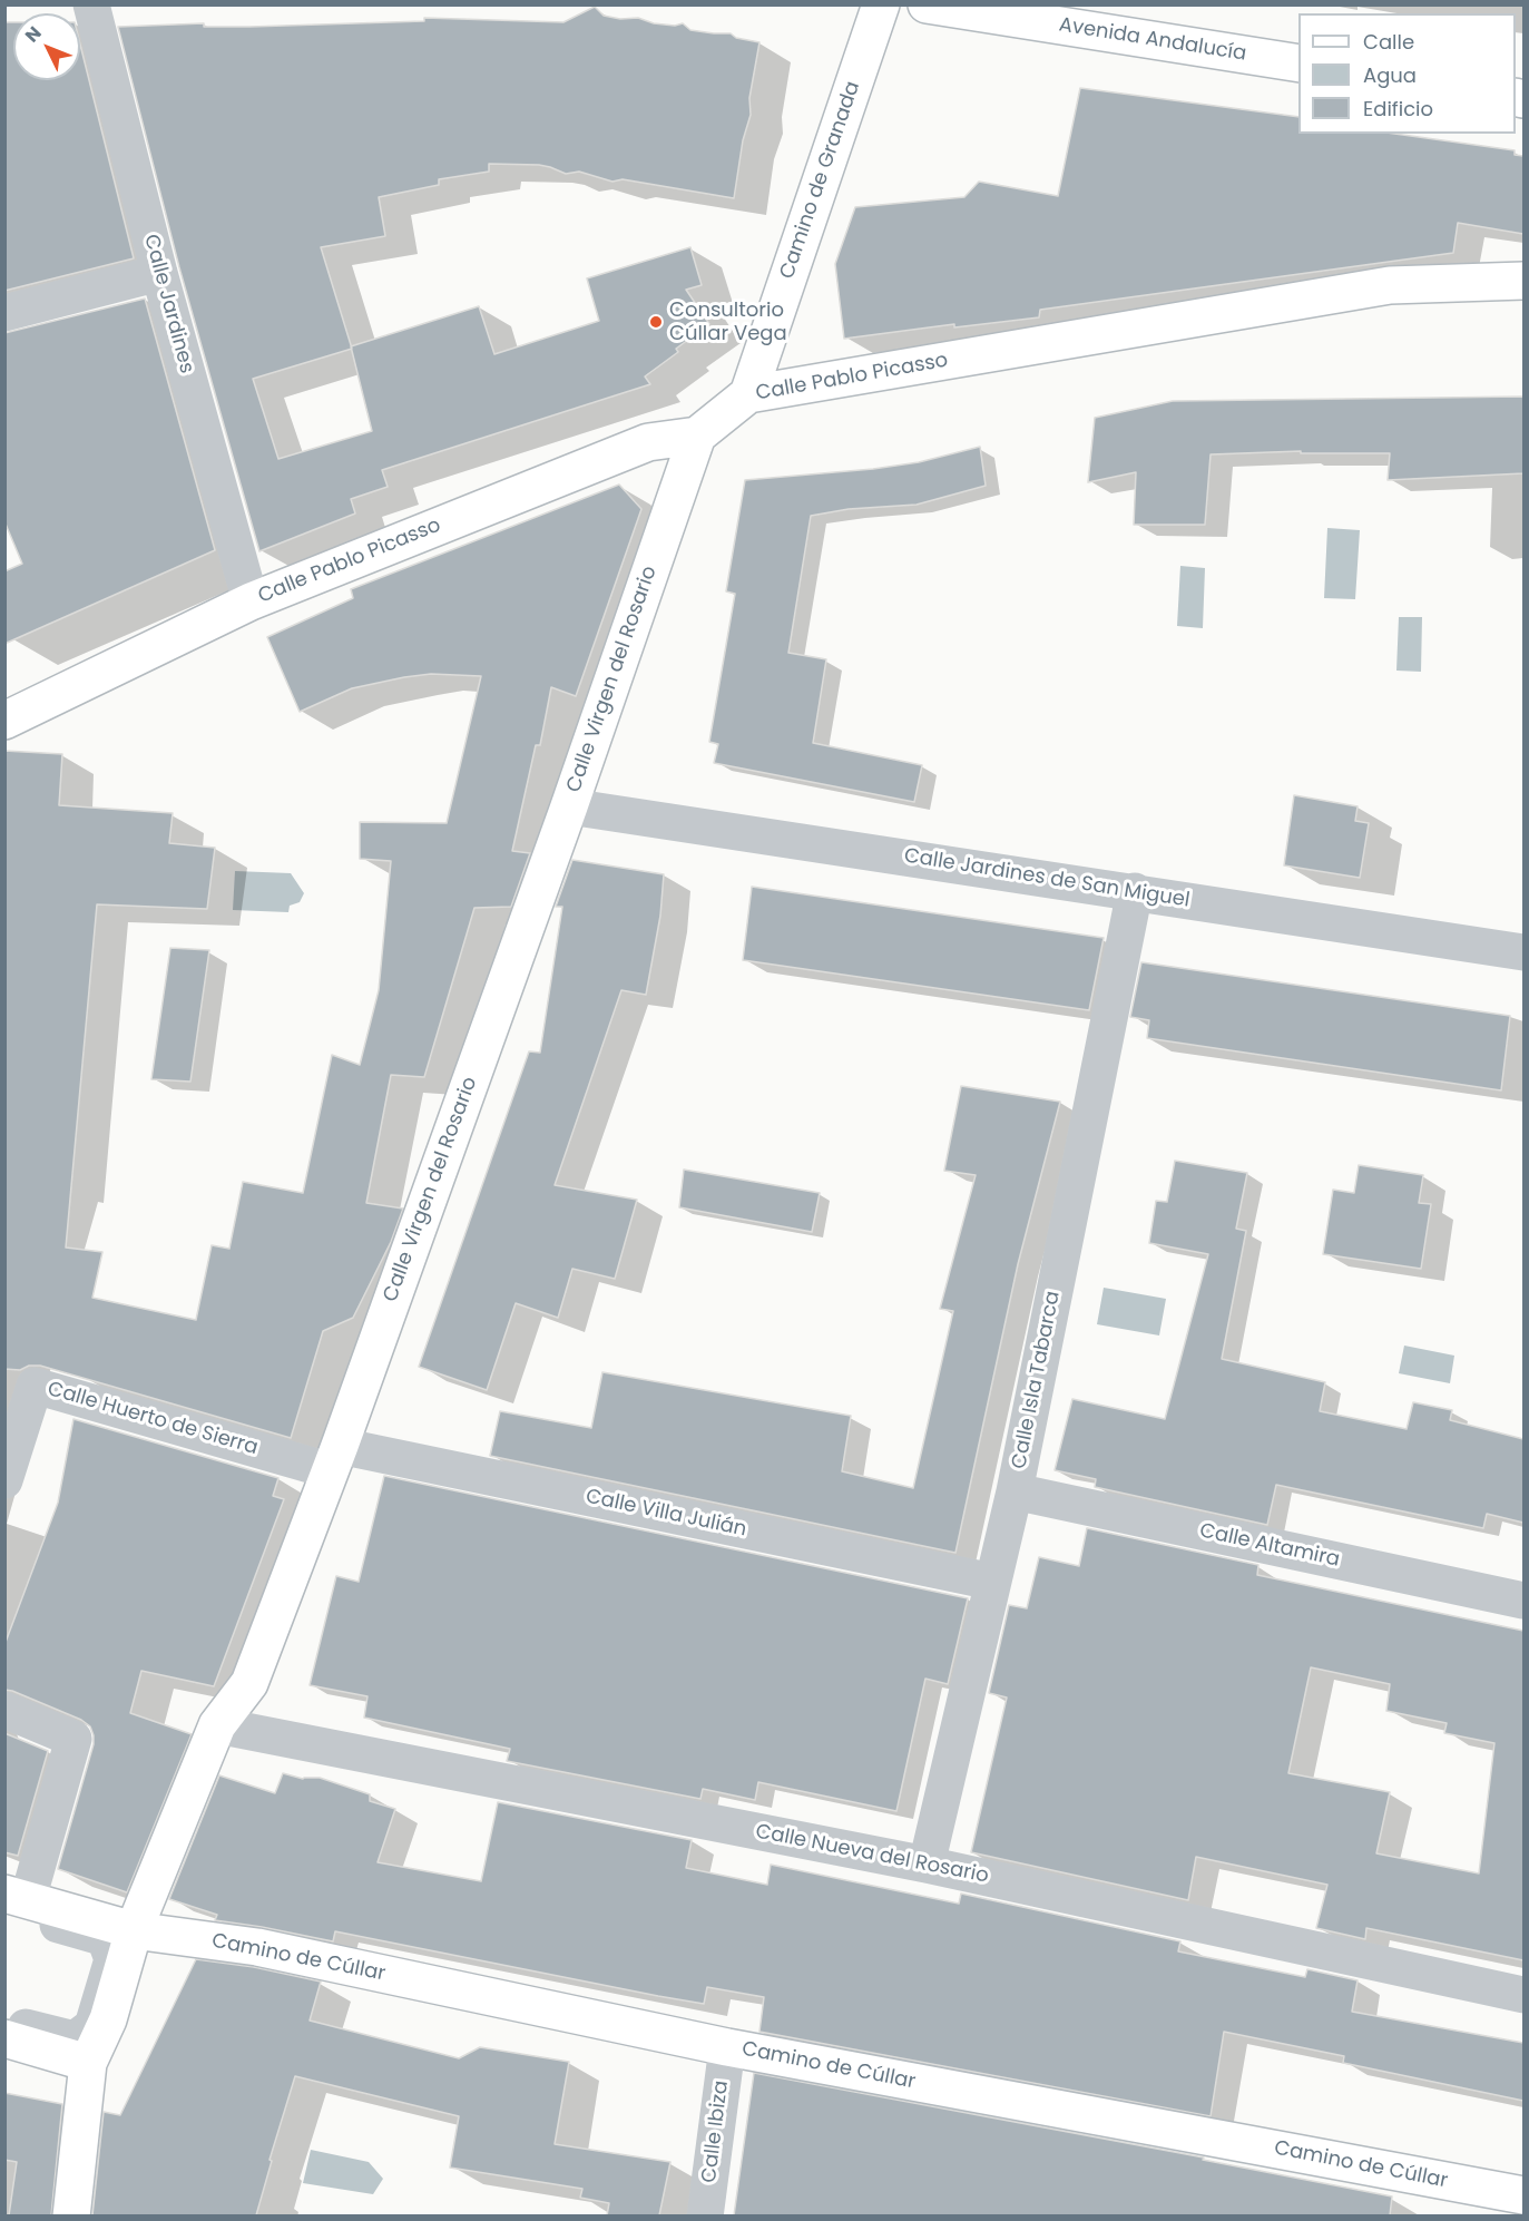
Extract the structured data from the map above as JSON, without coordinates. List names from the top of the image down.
{
  "streets": {
    "street": [
      "Avenida Andalucía",
      "Camino de Granada",
      "Calle Jardines",
      "Calle Pablo Picasso",
      "Calle Virgen del Rosario",
      "Calle Jardines de San Miguel",
      "Calle Isla Tabarca",
      "Calle Huerto de Sierra",
      "Calle Villa Julián",
      "Calle Altamira",
      "Calle Nueva del Rosario",
      "Camino de Cúllar",
      "Calle Ibiza"
    ]
  },
  "crossings": [
    ["Camino de Granada", "Calle Pablo Picasso"],
    ["Calle Jardines", "Calle Pablo Picasso"],
    ["Calle Pablo Picasso", "Calle Virgen del Rosario"],
    ["Calle Virgen del Rosario", "Calle Jardines de San Miguel"],
    ["Calle Virgen del Rosario", "Calle Huerto de Sierra"],
    ["Calle Virgen del Rosario", "Calle Villa Julián"],
    ["Calle Virgen del Rosario", "Calle Nueva del Rosario"],
    ["Calle Virgen del Rosario", "Camino de Cúllar"],
    ["Calle Jardines de San Miguel", "Calle Isla Tabarca"],
    ["Calle Isla Tabarca", "Calle Villa Julián"],
    ["Calle Isla Tabarca", "Calle Altamira"],
    ["Calle Isla Tabarca", "Calle Nueva del Rosario"],
    ["Calle Huerto de Sierra", "Calle Villa Julián"],
    ["Camino de Cúllar", "Calle Ibiza"]
  ],
  "places": ["Consultorio Cúllar Vega"],
  "legend": ["Calle", "Agua", "Edificio"],
  "north": "top left"
}
